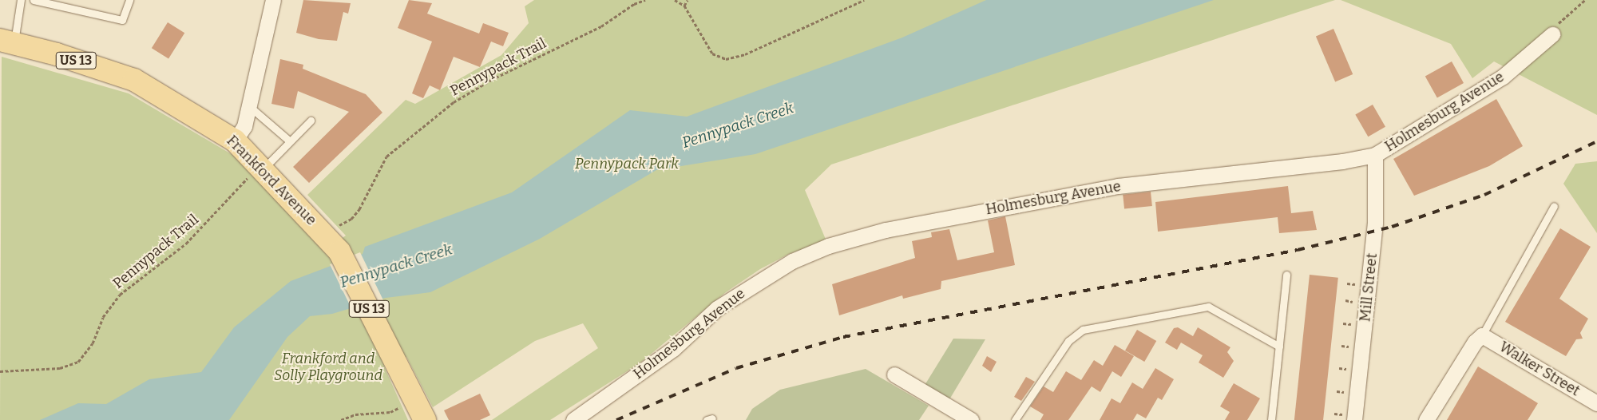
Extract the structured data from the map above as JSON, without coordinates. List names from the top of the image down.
{
  "streets": {
    "main road": ["US 13", "Frankford Avenue"],
    "street": ["Holmesburg Avenue", "Mill Street", "Walker Street"],
    "path": ["Pennypack Trail"]
  },
  "crossings": [
    ["Pennypack Trail", "Frankford Avenue"],
    ["Holmesburg Avenue", "Mill Street"]
  ],
  "water": ["Pennypack Creek"],
  "parks": ["Pennypack Park", "Frankford and Solly Playground"]
}
